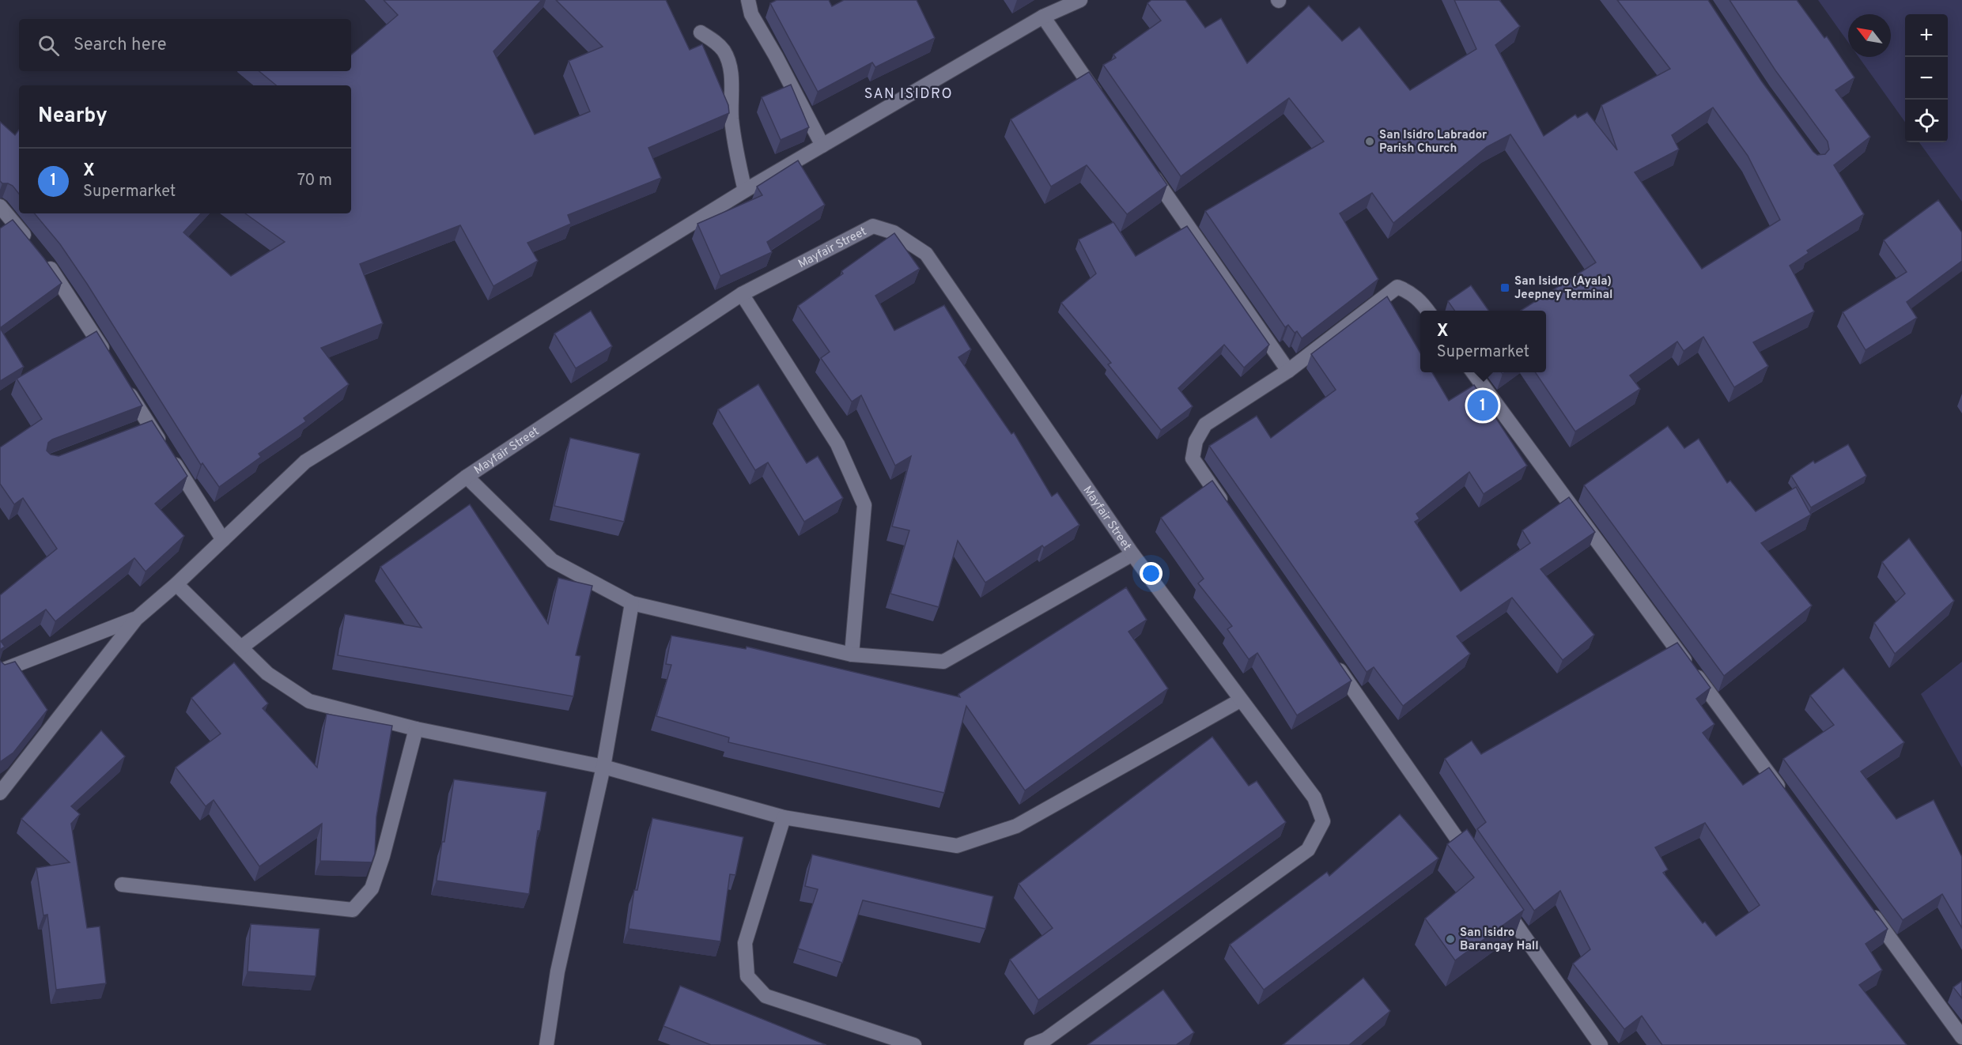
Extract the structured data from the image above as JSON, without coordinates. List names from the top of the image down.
{
  "streets": {
    "street": ["Mayfair Street"]
  },
  "districts": ["SAN ISIDRO"],
  "places": {
    "other": ["San Isidro Labrador Parish Church", "San Isidro Barangay Hall"],
    "transit": ["San Isidro (Ayala) Jeepney Terminal"]
  },
  "north": "top left",
  "page": {
    "map_buttons": ["+", "−"],
    "search": "Search here",
    "heading": "Nearby",
    "list": [
      {
        "mark": "1",
        "name": "X",
        "note": "Supermarket",
        "value": "70 m"
      }
    ],
    "popup": ["X", "Supermarket"],
    "pins": "1"
  }
}
